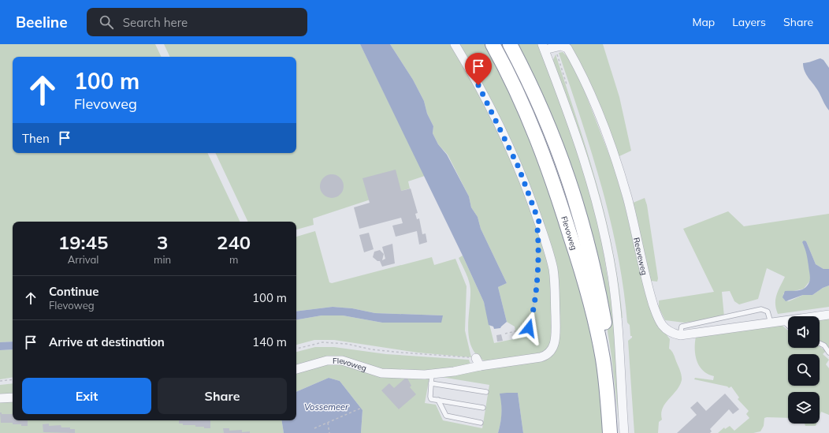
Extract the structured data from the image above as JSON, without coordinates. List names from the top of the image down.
{
  "streets": {
    "highway": ["Flevoweg"],
    "street": ["Reeveweg"]
  },
  "water": ["Vossemeer"],
  "page": {
    "header": "Beeline",
    "search": "Search here",
    "nav": ["Map", "Layers", "Share"],
    "turn": ["100 m", "Flevoweg"],
    "then": "Then",
    "eta": [
      "19:45",
      "Arrival",
      "3",
      "min",
      "240",
      "m"
    ],
    "list": [
      {
        "name": "Continue",
        "note": "Flevoweg",
        "value": "100 m"
      },
      {
        "name": "Arrive at destination",
        "value": "140 m"
      }
    ],
    "buttons": ["Exit", "Share"]
  }
}
